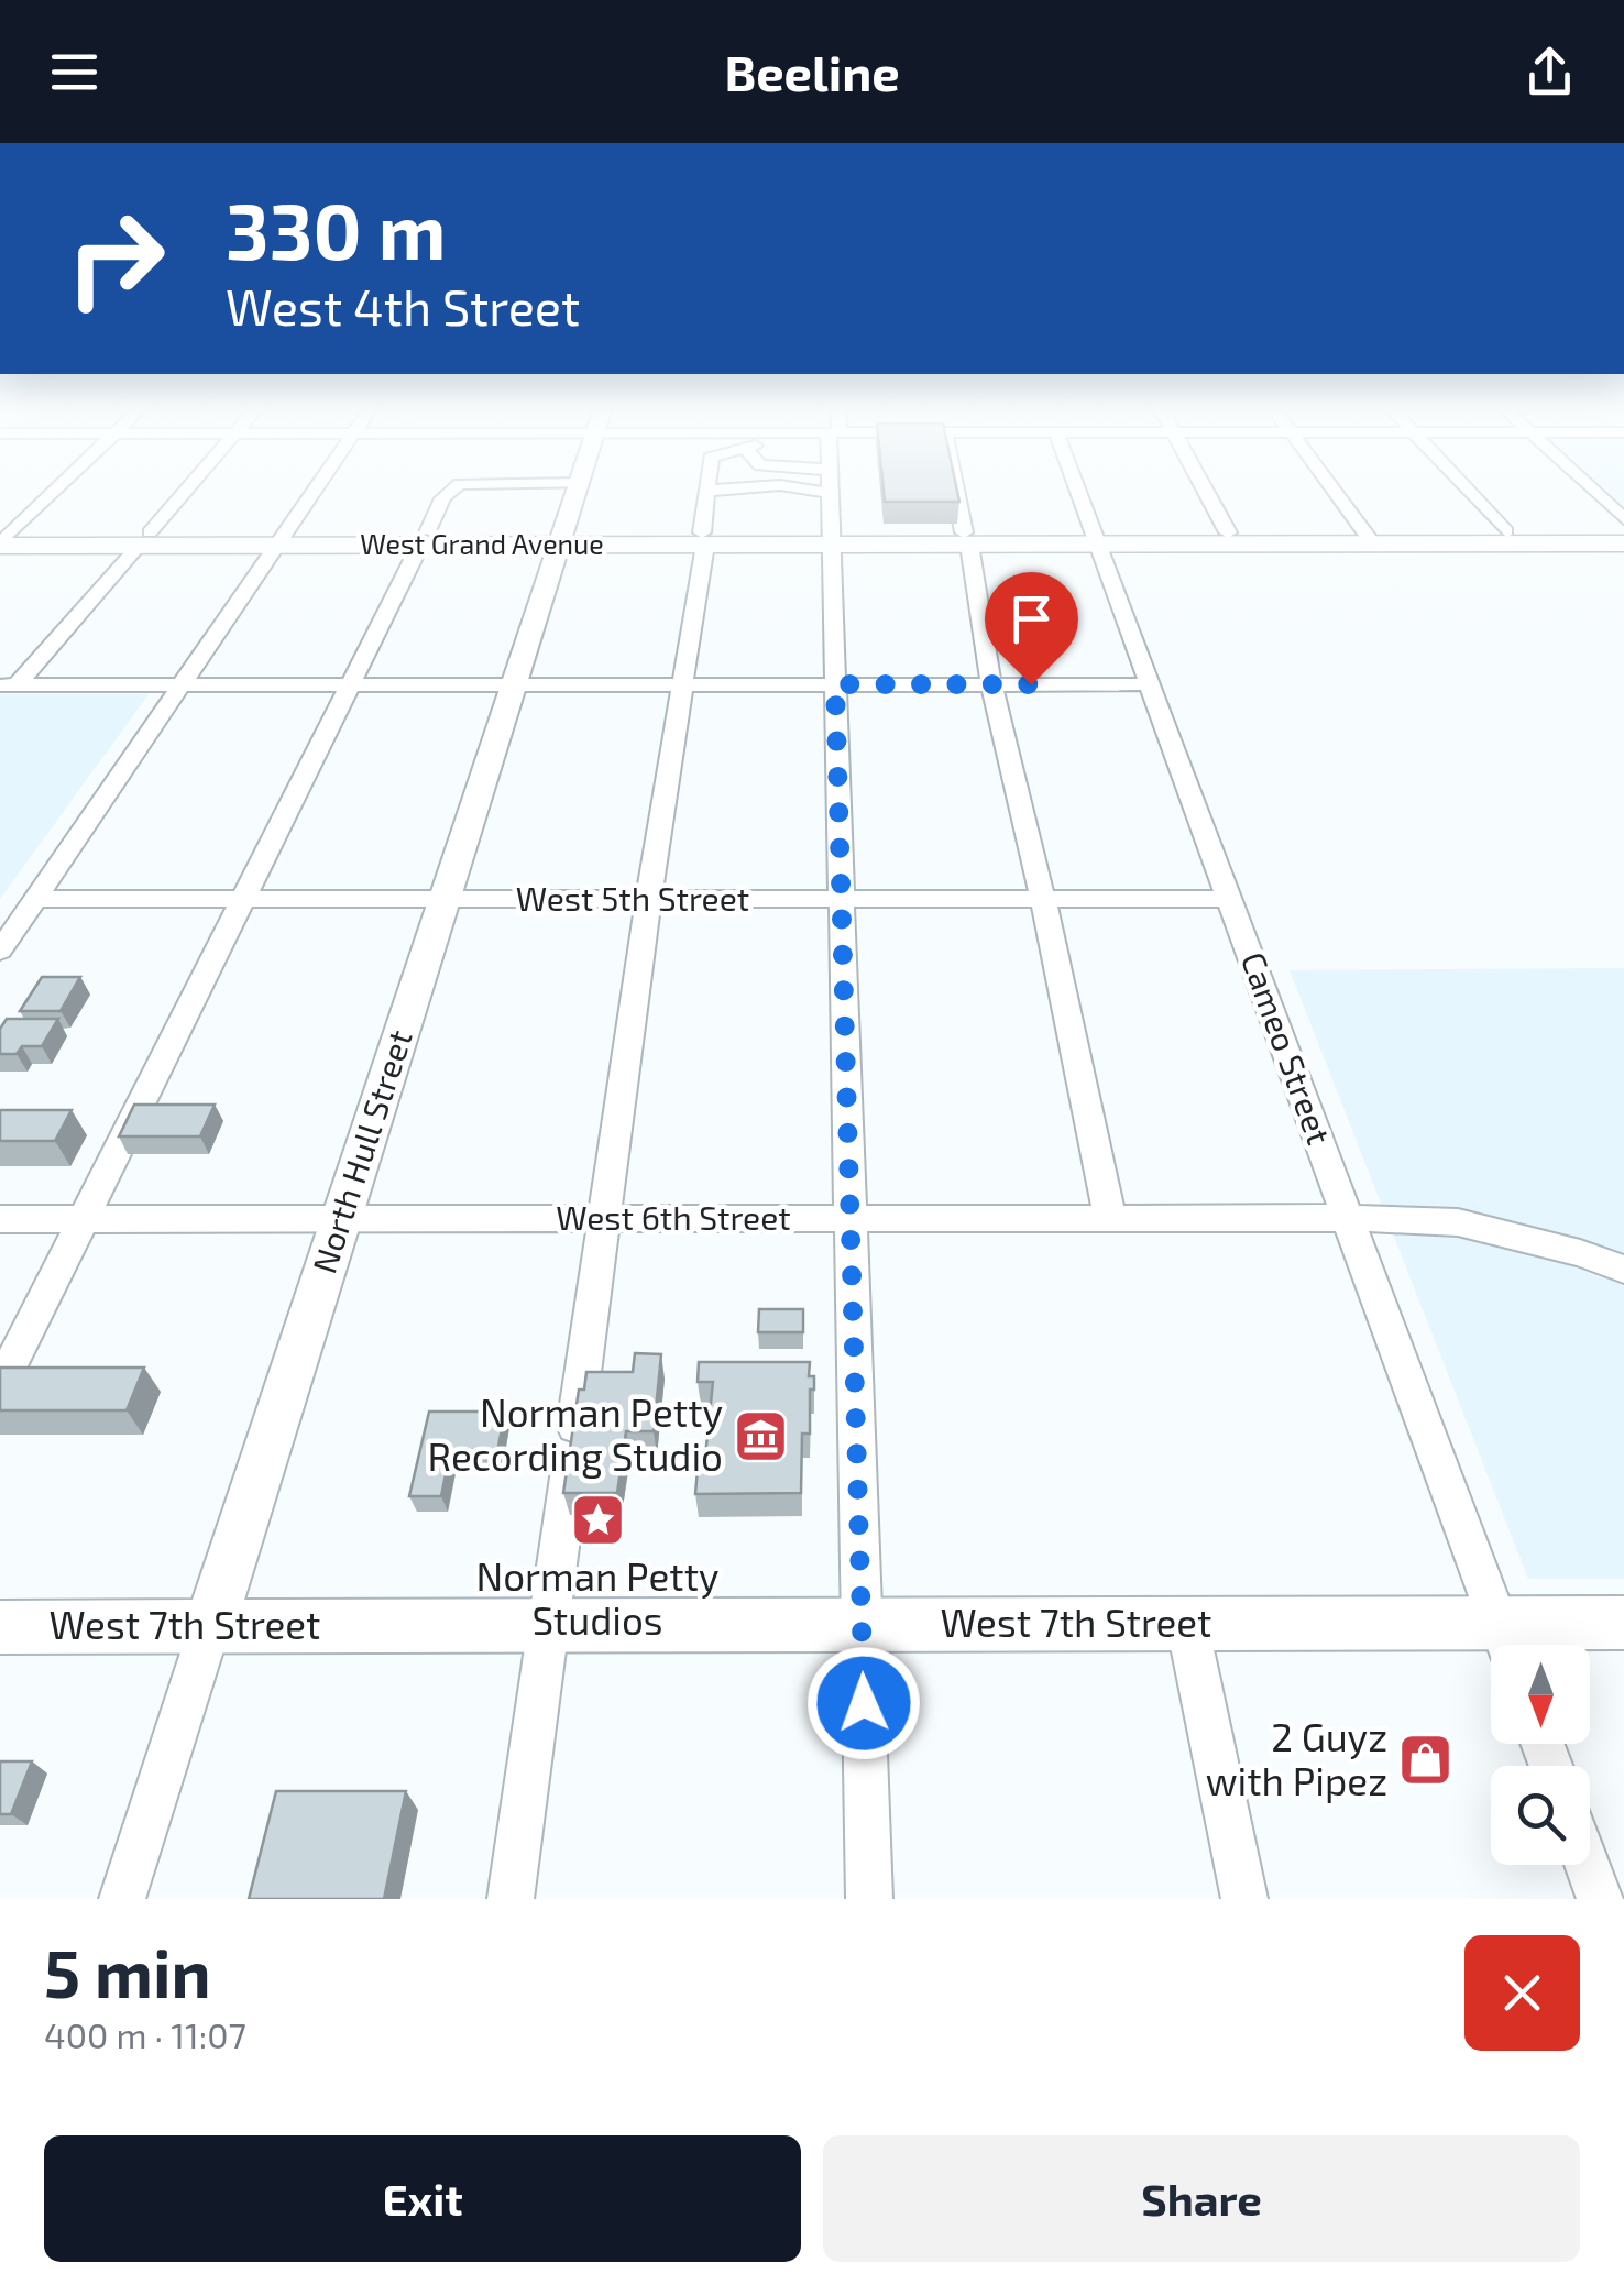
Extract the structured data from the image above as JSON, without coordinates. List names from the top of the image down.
{
  "streets": {
    "highway": ["West Grand Avenue"],
    "main road": ["North Hull Street", "West 7th Street"],
    "street": ["West 5th Street", "Cameo Street", "West 6th Street"]
  },
  "crossings": [
    ["West Grand Avenue", "Cameo Street"],
    ["West Grand Avenue", "North Hull Street"],
    ["West 5th Street", "Cameo Street"],
    ["West 5th Street", "North Hull Street"],
    ["Cameo Street", "West 6th Street"],
    ["Cameo Street", "West 7th Street"],
    ["North Hull Street", "West 6th Street"],
    ["North Hull Street", "West 7th Street"]
  ],
  "places": {
    "museum": ["Norman Petty Recording Studio"],
    "place": ["Norman Petty Studios"],
    "shop": ["2 Guyz with Pipez"]
  },
  "north": "bottom",
  "page": {
    "header": "Beeline",
    "turn": ["330 m", "West 4th Street"],
    "heading": ["5 min", "400 m · 11:07"],
    "buttons": ["Exit", "Share"]
  }
}
